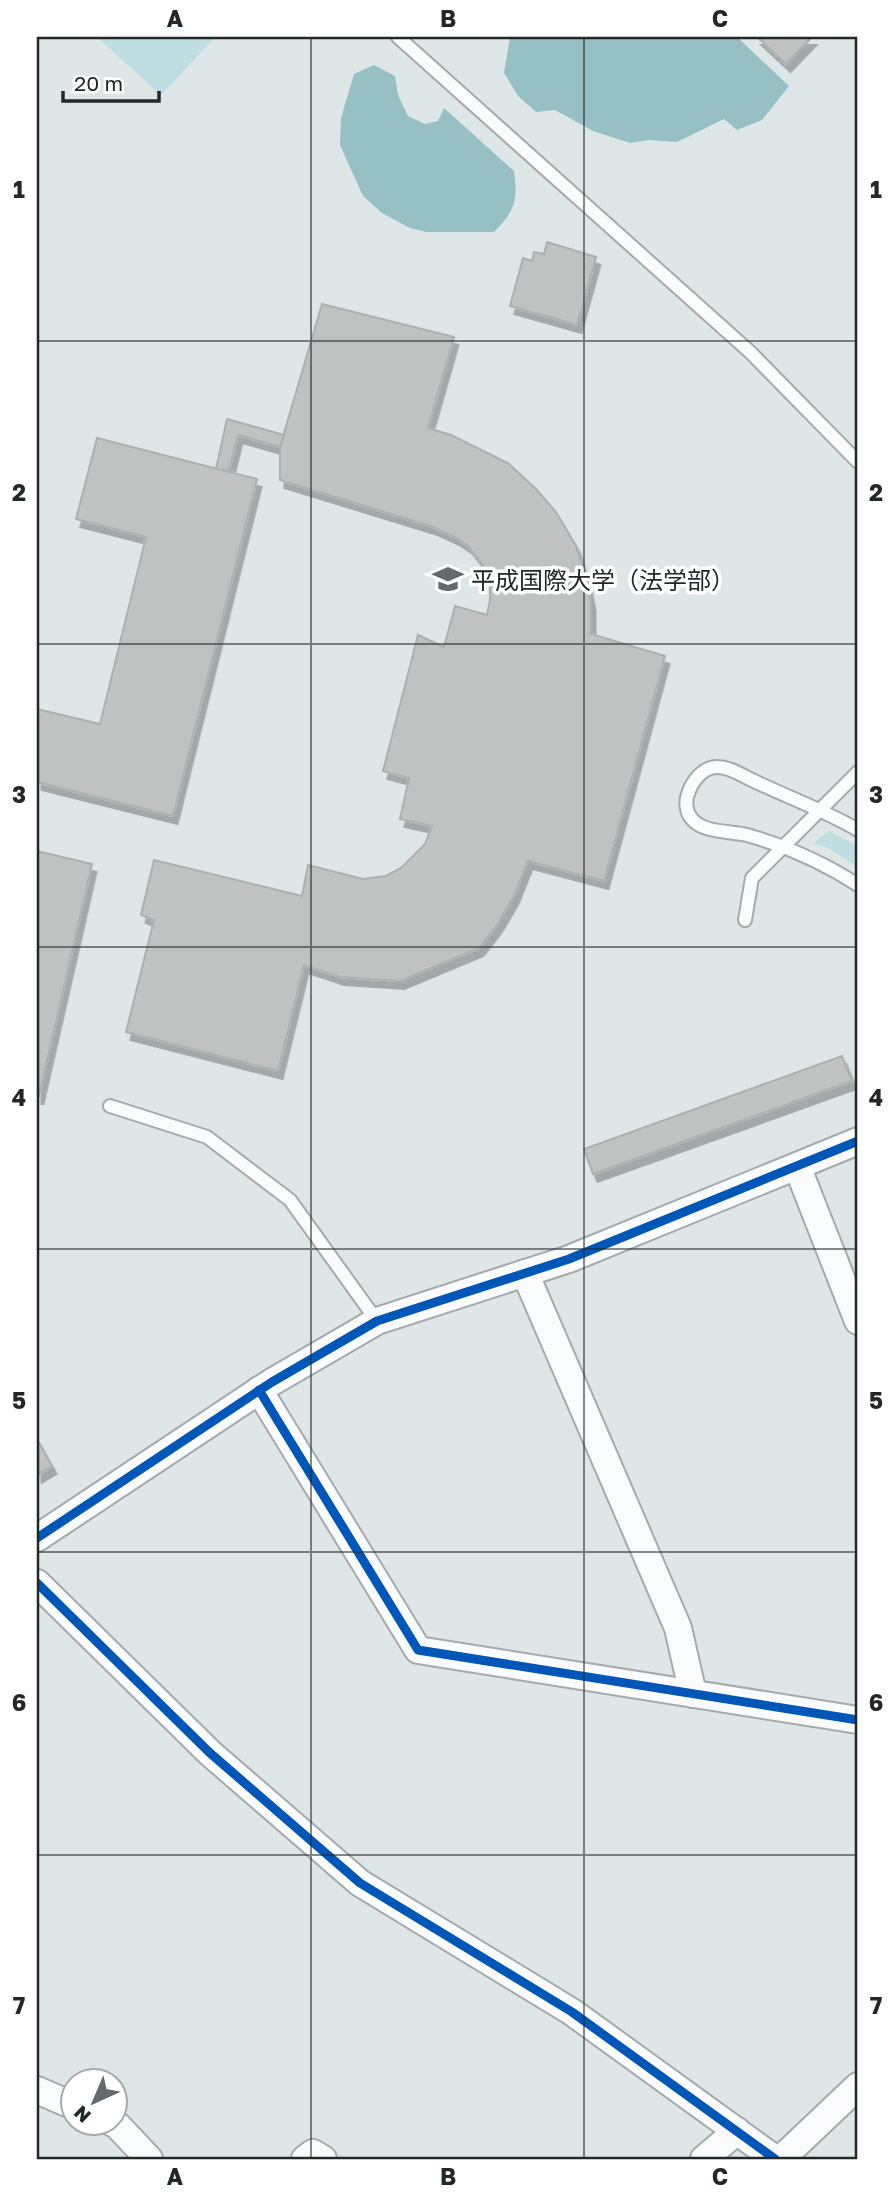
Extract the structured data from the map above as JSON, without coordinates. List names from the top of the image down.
{
  "places": {
    "school or university": ["平成国際大学（法学部）"]
  },
  "scale_bar": "20 m",
  "north": "bottom left",
  "grid": {
    "columns": ["A", "B", "C"],
    "rows": [
      "1",
      "2",
      "3",
      "4",
      "5",
      "6",
      "7"
    ]
  }
}
